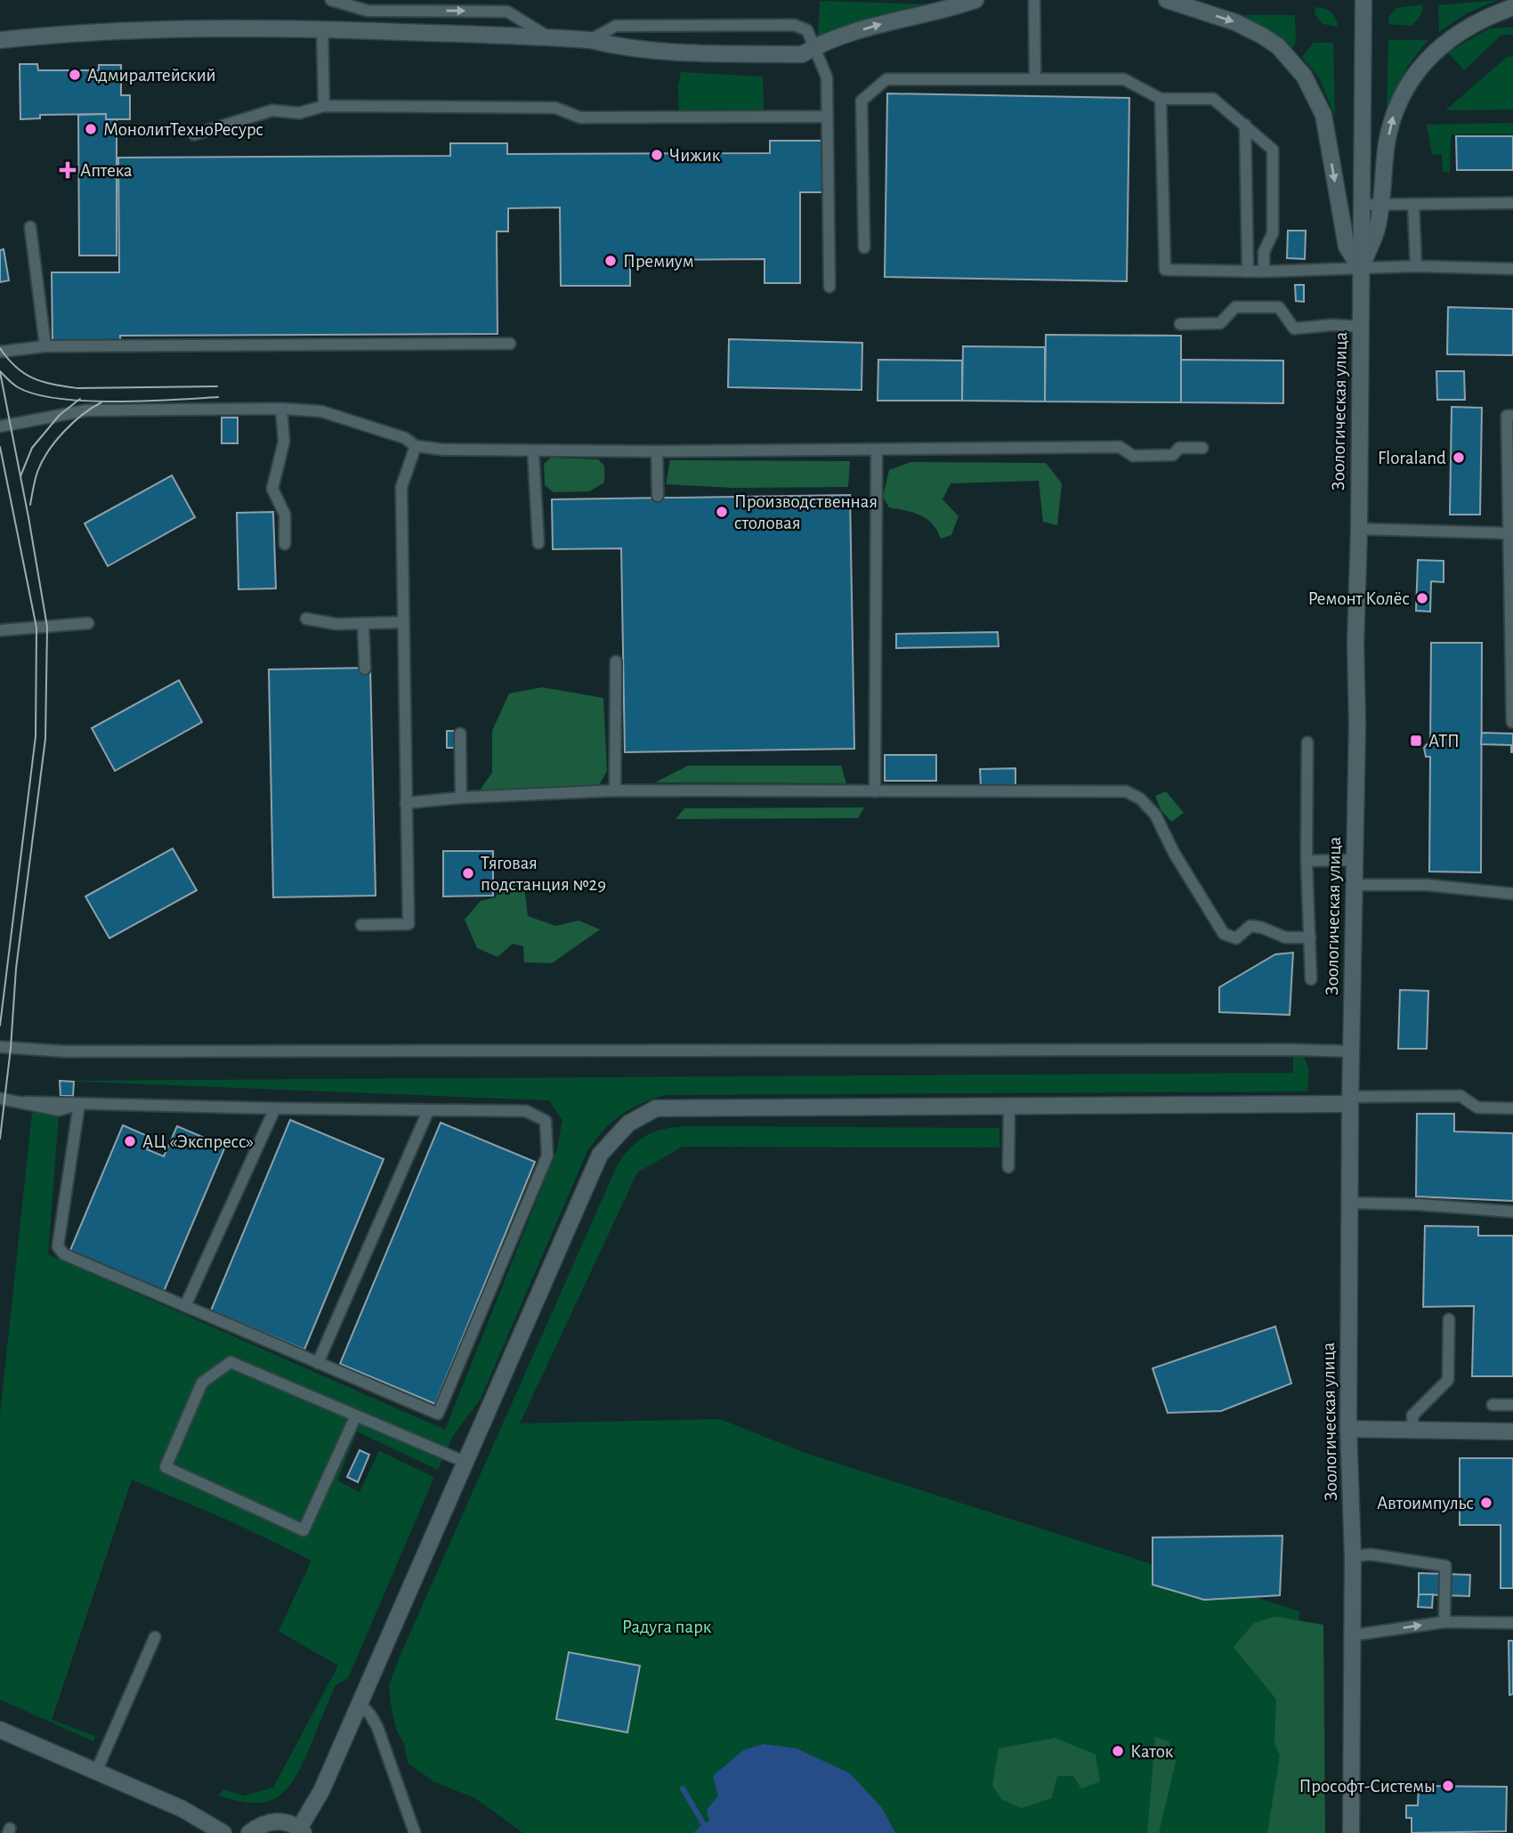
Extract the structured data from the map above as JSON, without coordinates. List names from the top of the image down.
{
  "streets": {
    "street": ["Зоологическая улица"]
  },
  "parks": ["Радуга парк"],
  "places": {
    "other": [
      "Адмиралтейский",
      "МонолитТехноРесурс",
      "Чижик",
      "Премиум",
      "Floraland",
      "Производственная столовая",
      "Ремонт Колёс",
      "Тяговая подстанция №29",
      "АЦ «Экспресс»",
      "Автоимпульс",
      "Каток",
      "Прософт-Системы"
    ],
    "health": ["Аптека"],
    "transit": ["АТП"]
  }
}
